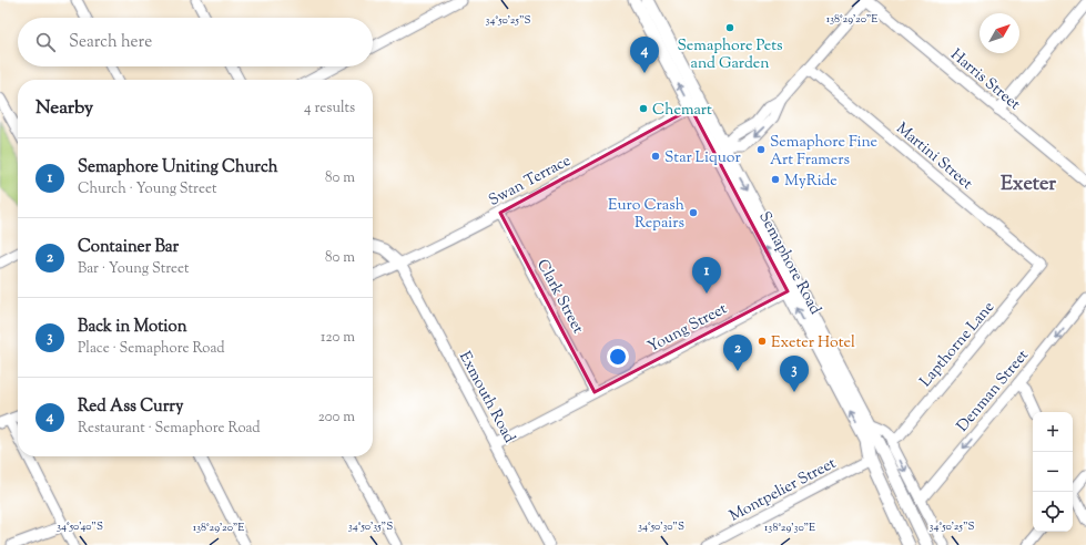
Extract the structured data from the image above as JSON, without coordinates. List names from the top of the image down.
{
  "streets": {
    "main road": ["Semaphore Road"],
    "street": [
      "Harris Street",
      "Martini Street",
      "Swan Terrace",
      "Clark Street",
      "Young Street",
      "Lapthorne Lane",
      "Denman Street",
      "Exmouth Road",
      "Montpelier Street"
    ]
  },
  "crossings": [
    ["Martini Street", "Lapthorne Lane"],
    ["Swan Terrace", "Semaphore Road"],
    ["Swan Terrace", "Clark Street"],
    ["Swan Terrace", "Exmouth Road"],
    ["Semaphore Road", "Young Street"],
    ["Semaphore Road", "Montpelier Street"],
    ["Clark Street", "Young Street"],
    ["Young Street", "Exmouth Road"]
  ],
  "one_way": ["Denman Street"],
  "districts": ["Exeter"],
  "places": [
    "Semaphore Pets and Garden",
    "Chemart",
    "Semaphore Fine Art Framers",
    "Star Liquor",
    "MyRide",
    "Euro Crash Repairs",
    "Exeter Hotel"
  ],
  "north": "top right",
  "page": {
    "search": "Search here",
    "pins": [
      "4",
      "1",
      "2",
      "3"
    ],
    "heading": ["Nearby", "4 results"],
    "list": [
      {
        "mark": "1",
        "name": "Semaphore Uniting Church",
        "note": "Church · Young Street",
        "value": "80 m"
      },
      {
        "mark": "2",
        "name": "Container Bar",
        "note": "Bar · Young Street",
        "value": "80 m"
      },
      {
        "mark": "3",
        "name": "Back in Motion",
        "note": "Place · Semaphore Road",
        "value": "120 m"
      },
      {
        "mark": "4",
        "name": "Red Ass Curry",
        "note": "Restaurant · Semaphore Road",
        "value": "200 m"
      }
    ],
    "map_buttons": ["+", "−"]
  },
  "coordinates": [
    "138°29'20\"E",
    "34°50'25\"S",
    "34°50'40\"S",
    "34°50'35\"S",
    "34°50'30\"S",
    "138°29'30\"E"
  ]
}
